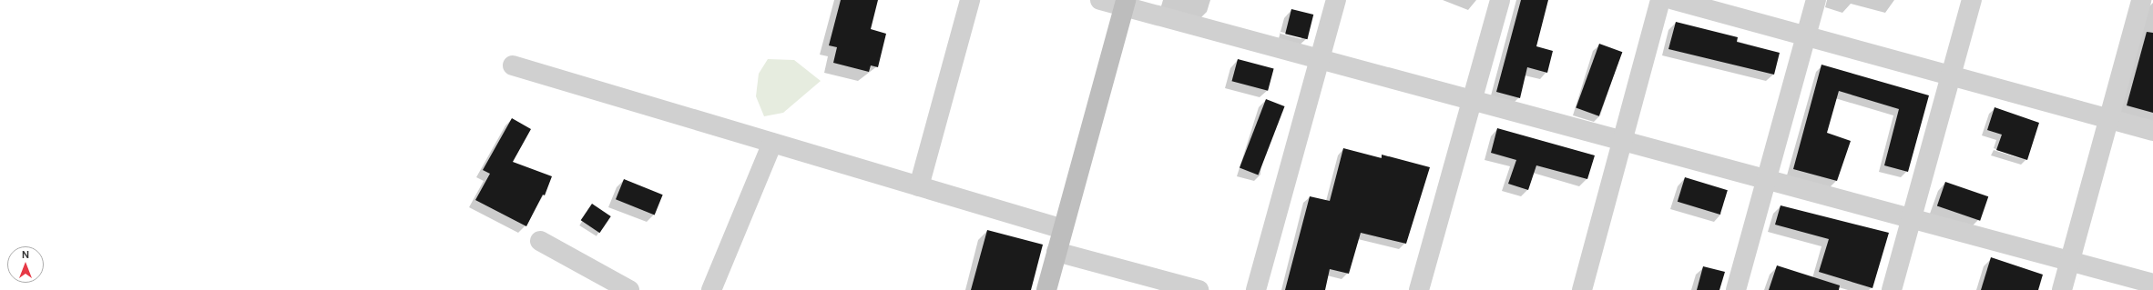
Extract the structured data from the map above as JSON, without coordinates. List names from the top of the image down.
{
  "north": "top"
}
